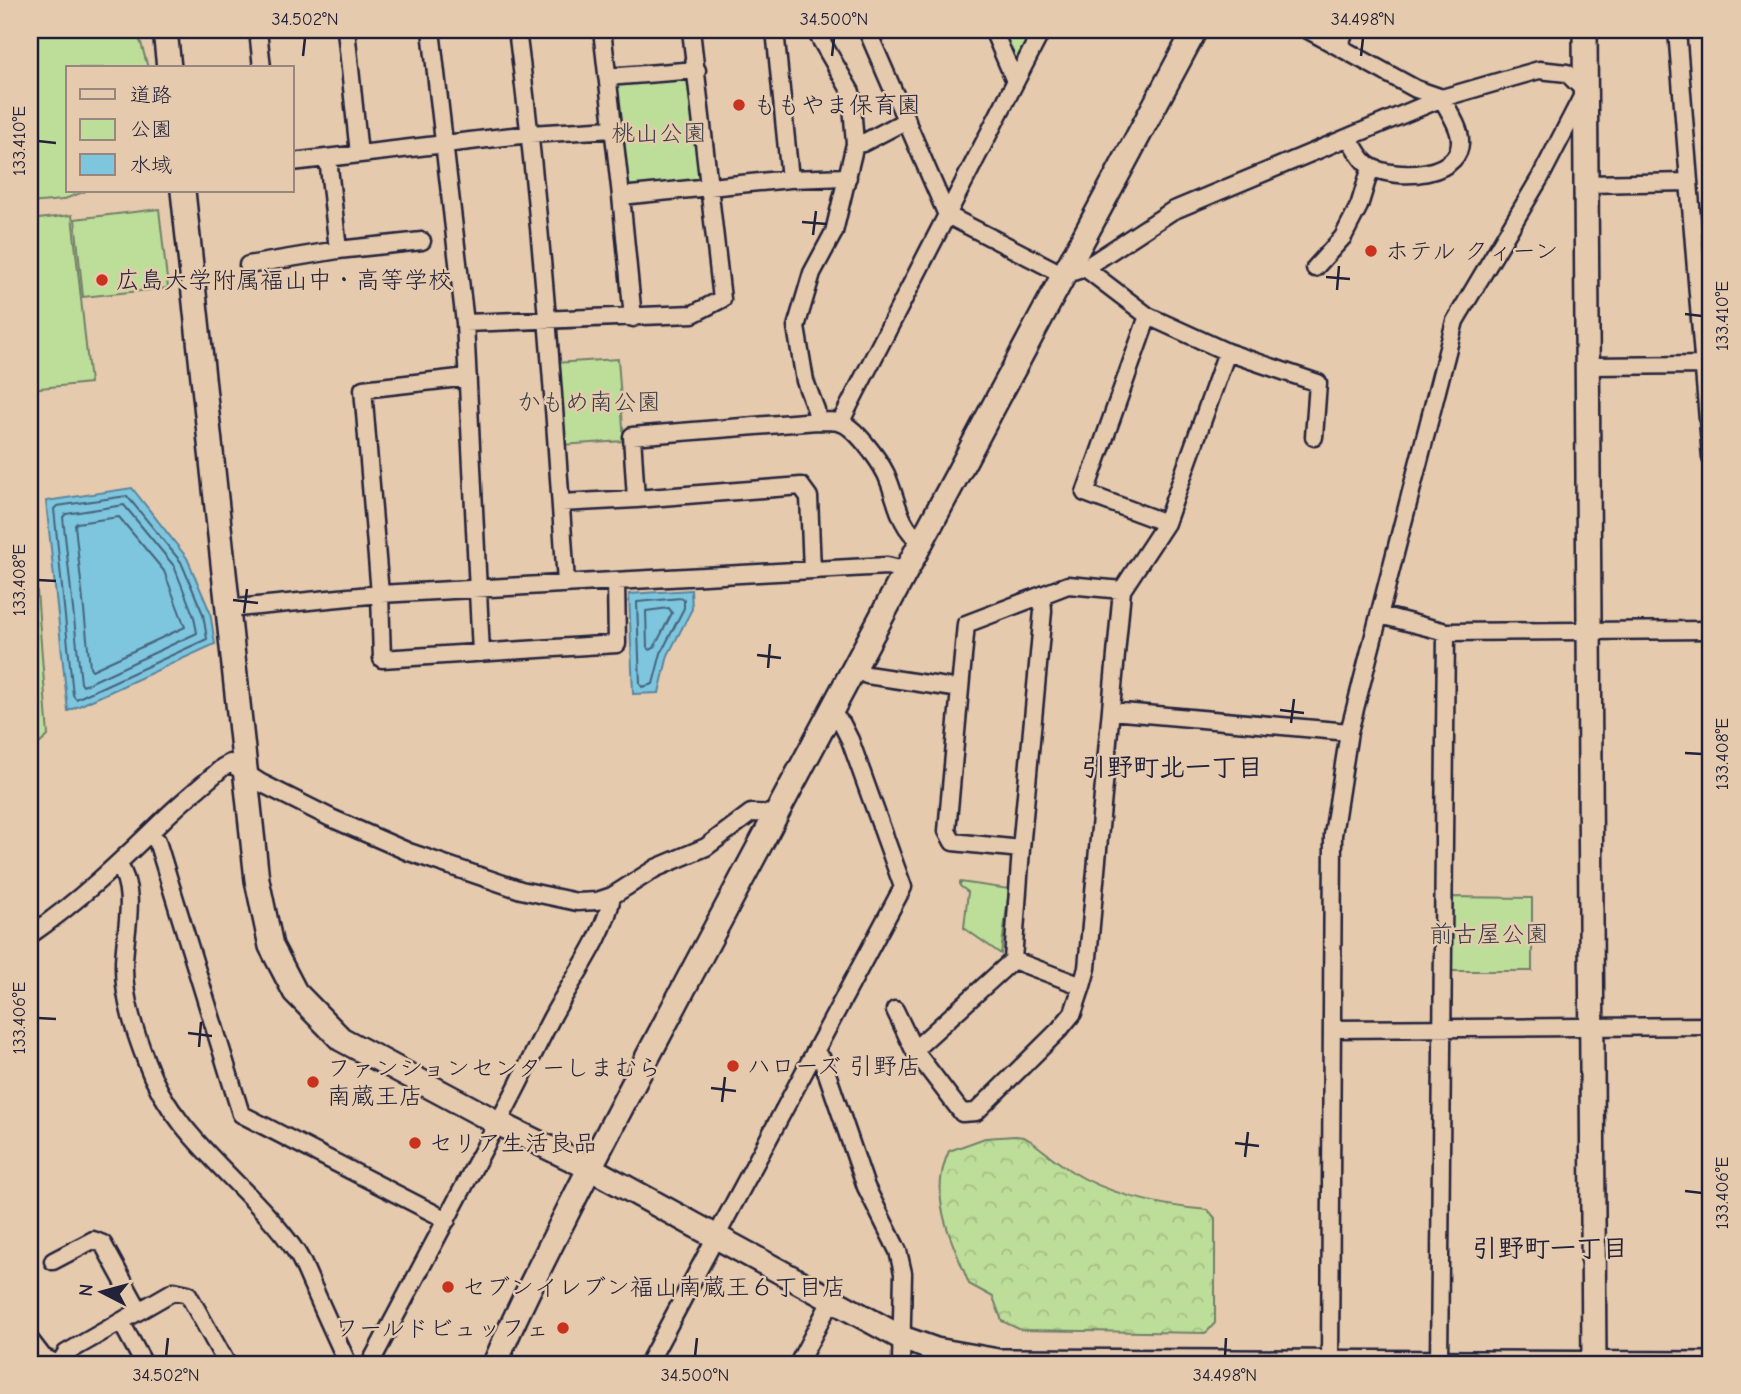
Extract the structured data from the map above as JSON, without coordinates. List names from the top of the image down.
{
  "districts": ["引野町北一丁目", "引野町一丁目"],
  "parks": ["桃山公園", "かもめ南公園", "前古屋公園"],
  "places": [
    "ももやま保育園",
    "ホテル クィーン",
    "広島大学附属福山中・高等学校",
    "ハローズ 引野店",
    "ファンションセンターしまむら 南蔵王店",
    "セリア生活良品",
    "セブンイレブン福山南蔵王６丁目店",
    "ワールドビュッフェ"
  ],
  "legend": ["道路", "公園", "水域"],
  "north": "left",
  "coordinates": [
    "34.502°N",
    "34.500°N",
    "34.498°N",
    "133.410°E",
    "133.408°E",
    "133.406°E"
  ]
}
